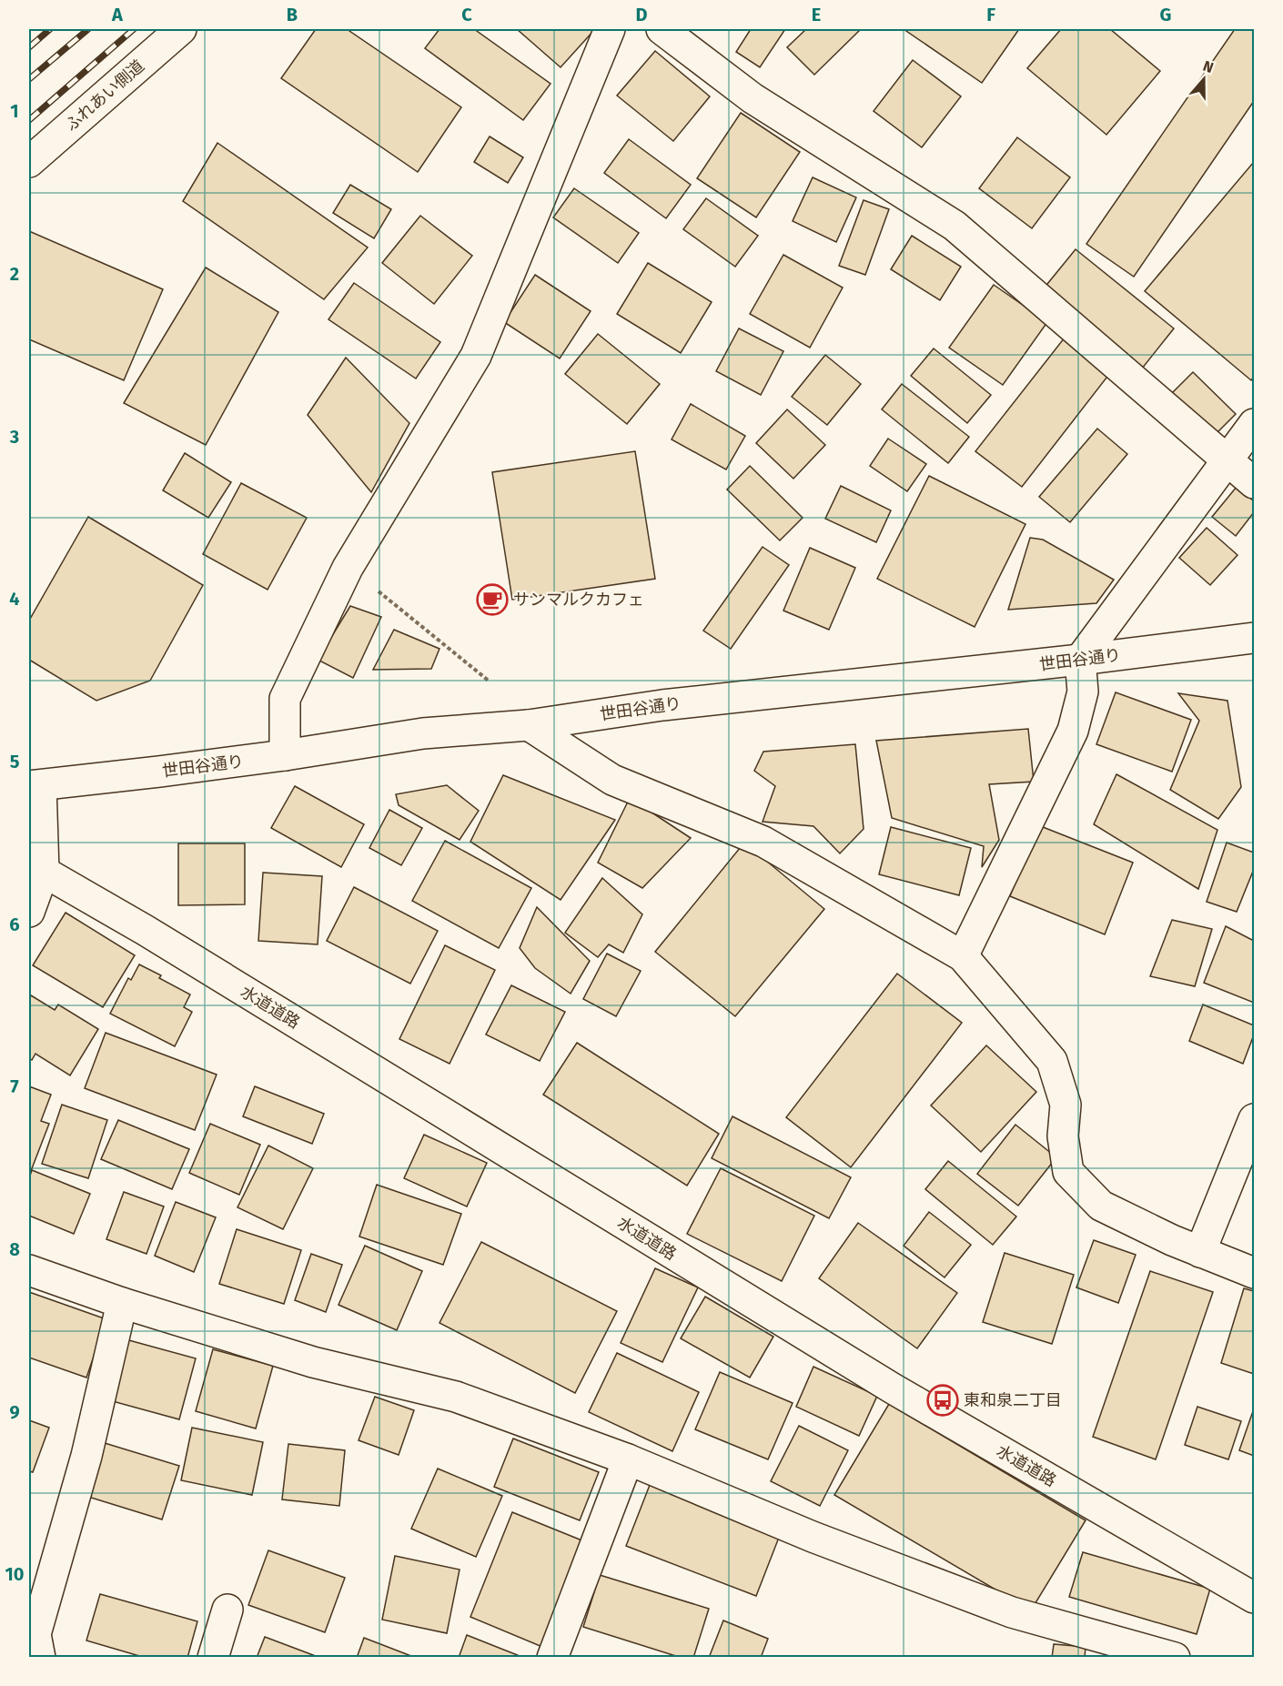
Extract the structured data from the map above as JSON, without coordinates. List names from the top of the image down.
{
  "streets": {
    "street": ["ふれあい側道", "世田谷通り", "水道道路"]
  },
  "places": {
    "cafe": ["サンマルクカフェ"],
    "bus stop": ["東和泉二丁目"]
  },
  "north": "top",
  "grid": {
    "columns": [
      "A",
      "B",
      "C",
      "D",
      "E",
      "F",
      "G"
    ],
    "rows": [
      "1",
      "2",
      "3",
      "4",
      "5",
      "6",
      "7",
      "8",
      "9",
      "10"
    ]
  }
}
